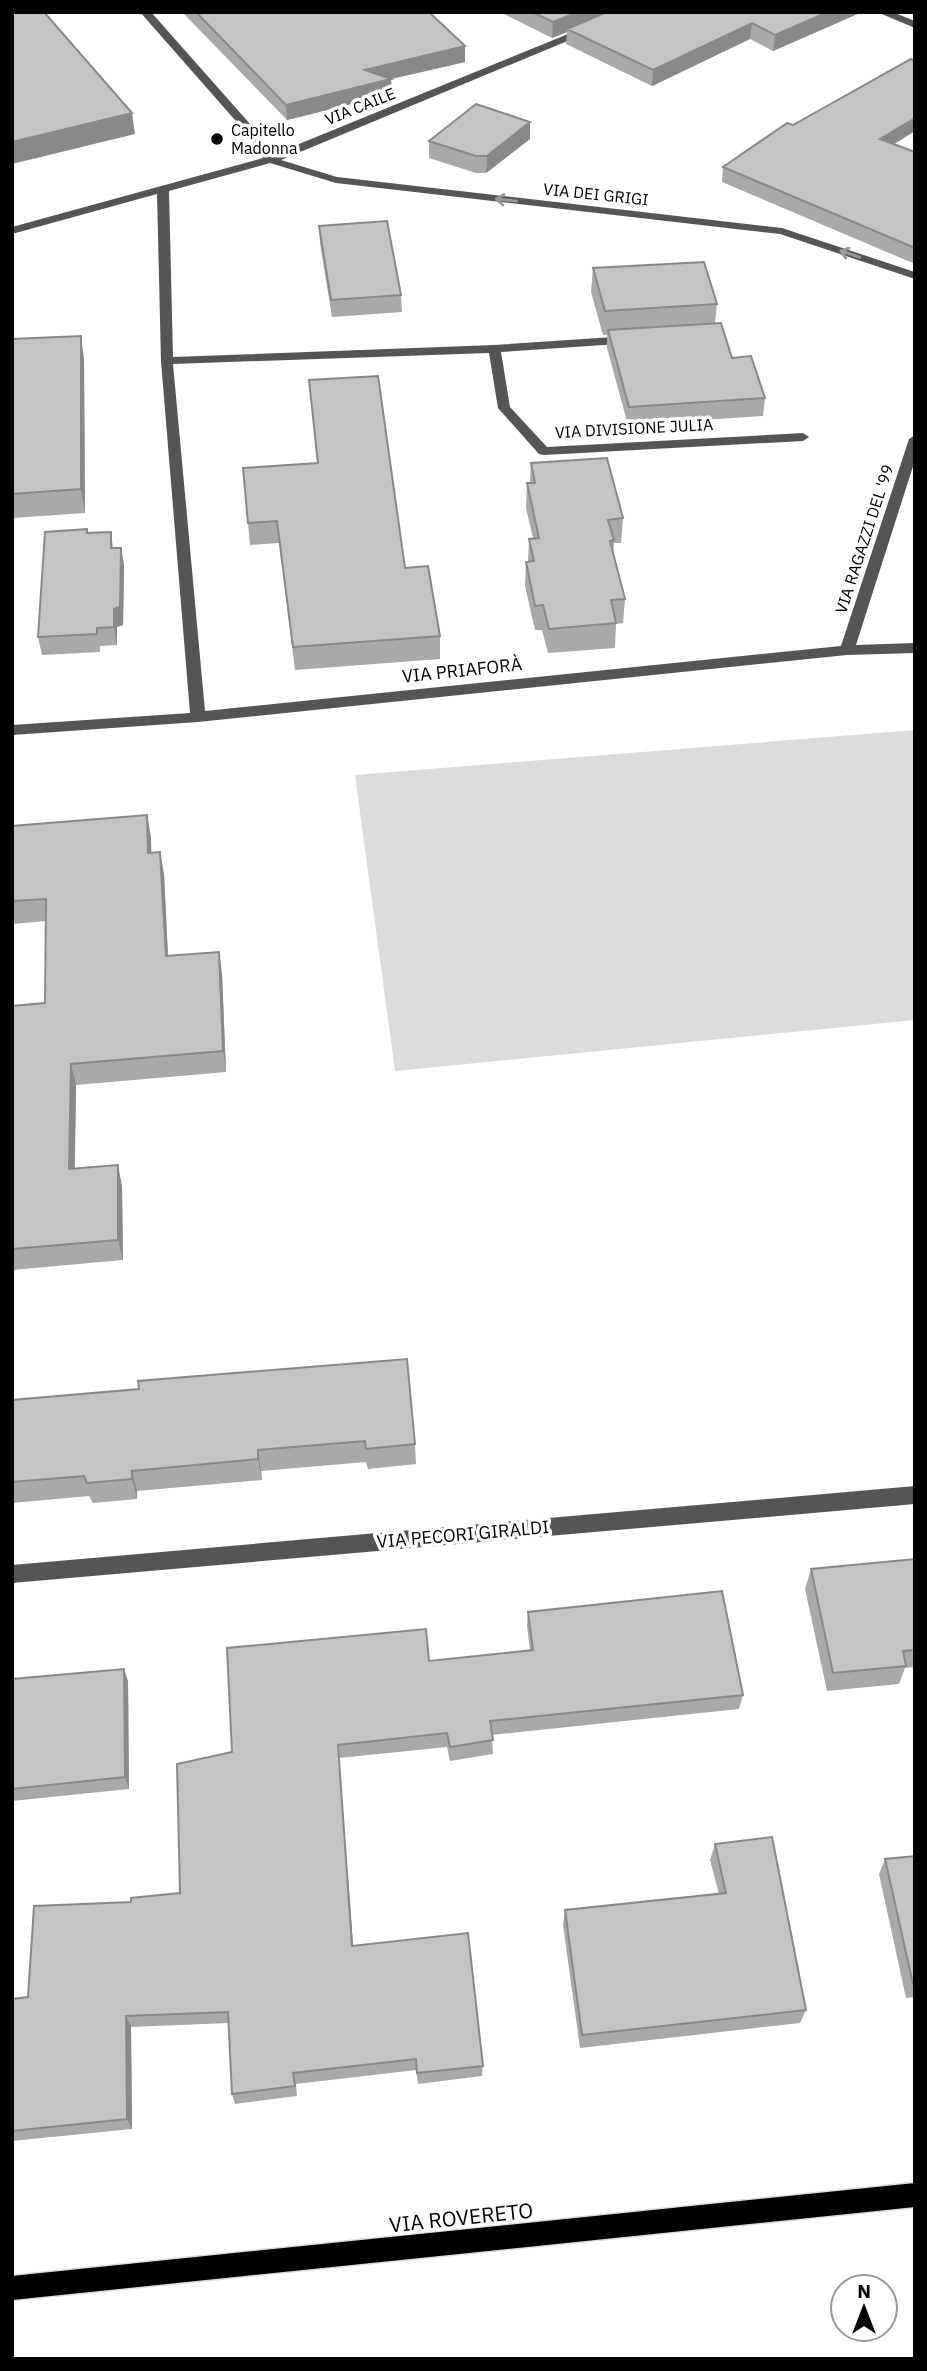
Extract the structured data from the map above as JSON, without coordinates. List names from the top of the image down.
{
  "streets": {
    "main road": ["VIA ROVERETO"],
    "street": [
      "VIA CAILE",
      "VIA DEI GRIGI",
      "VIA DIVISIONE JULIA",
      "VIA RAGAZZI DEL '99",
      "VIA PRIAFORÀ",
      "VIA PECORI GIRALDI"
    ]
  },
  "crossings": [
    ["VIA CAILE", "VIA DEI GRIGI"],
    ["VIA RAGAZZI DEL '99", "VIA PRIAFORÀ"]
  ],
  "places": ["Capitello Madonna"],
  "north": "top"
}
